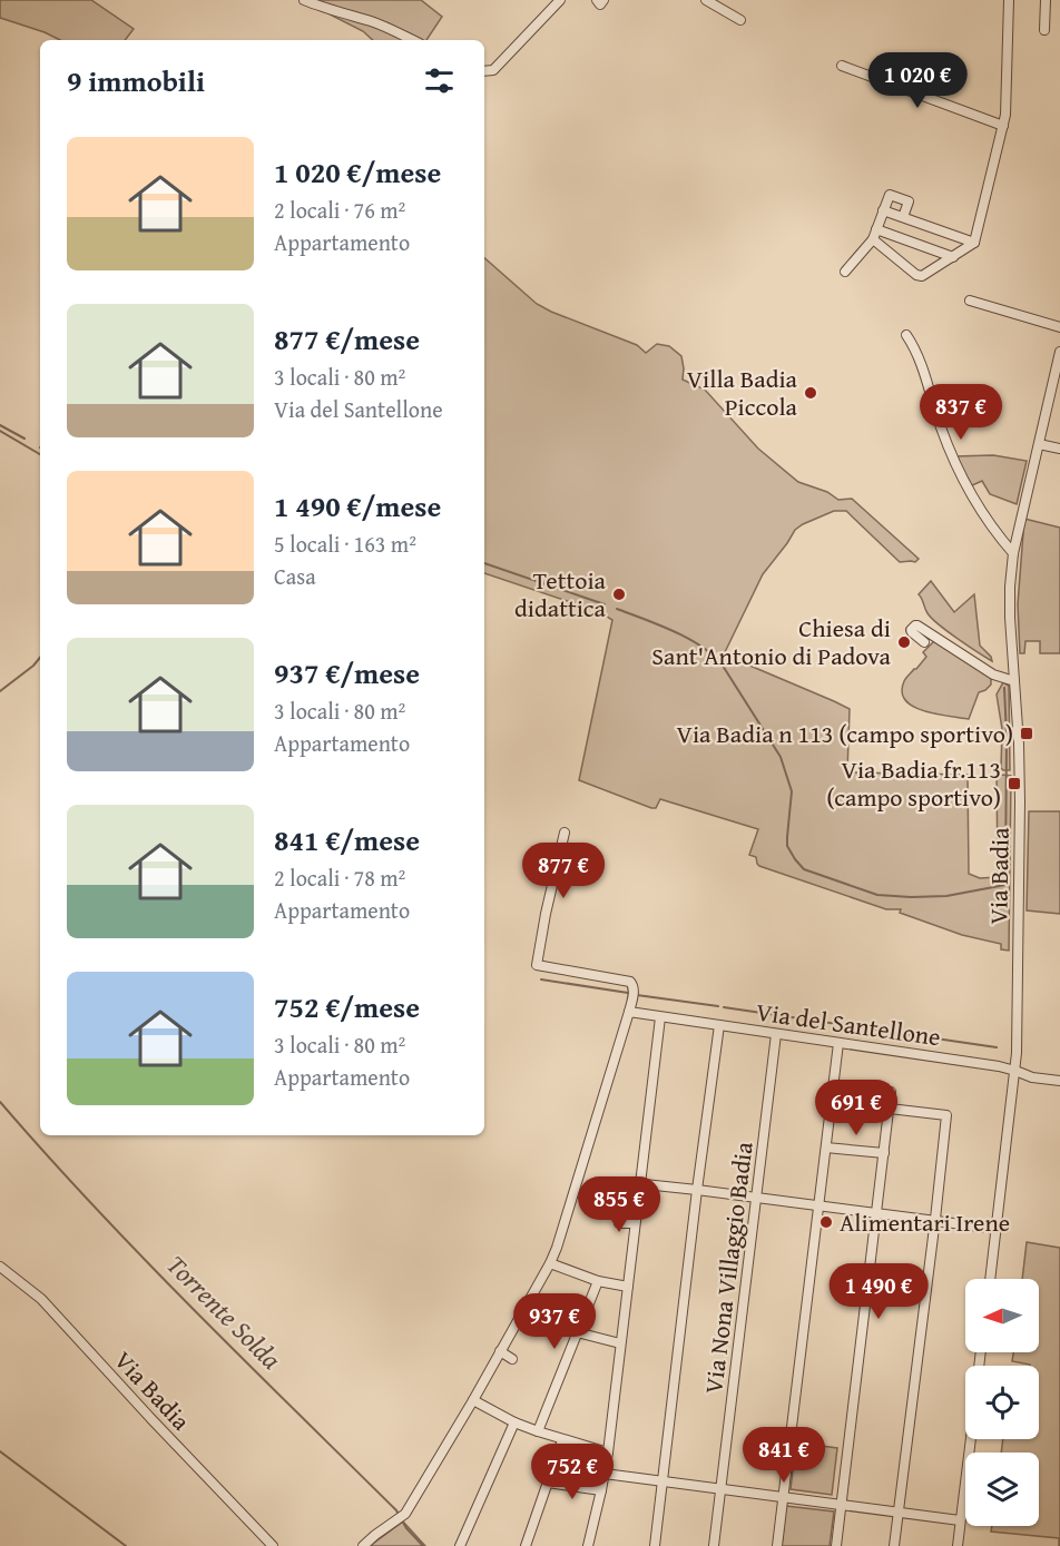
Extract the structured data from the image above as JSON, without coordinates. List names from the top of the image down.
{
  "streets": {
    "street": ["Via Badia", "Via del Santellone", "Via Nona Villaggio Badia"]
  },
  "crossings": [
    ["Via Badia", "Via del Santellone"],
    ["Via del Santellone", "Via Nona Villaggio Badia"]
  ],
  "water": ["Torrente Solda"],
  "places": {
    "other": [
      "Villa Badia Piccola",
      "Tettoia didattica",
      "Chiesa di Sant'Antonio di Padova",
      "Alimentari Irene"
    ],
    "transit": ["Via Badia n 113 (campo sportivo)", "Via Badia fr.113 (campo sportivo)"]
  },
  "north": "left",
  "page": {
    "heading": "9 immobili",
    "price": [
      "1 020 €",
      "837 €",
      "877 €",
      "691 €",
      "855 €",
      "1 490 €",
      "937 €",
      "841 €",
      "752 €"
    ],
    "list": [
      {
        "name": "1 020 €/mese",
        "note": "2 locali · 76 m² · Appartamento"
      },
      {
        "name": "877 €/mese",
        "note": "3 locali · 80 m² · Via del Santellone"
      },
      {
        "name": "1 490 €/mese",
        "note": "5 locali · 163 m² · Casa"
      },
      {
        "name": "937 €/mese",
        "note": "3 locali · 80 m² · Appartamento"
      },
      {
        "name": "841 €/mese",
        "note": "2 locali · 78 m² · Appartamento"
      },
      {
        "name": "752 €/mese",
        "note": "3 locali · 80 m² · Appartamento"
      }
    ]
  }
}
